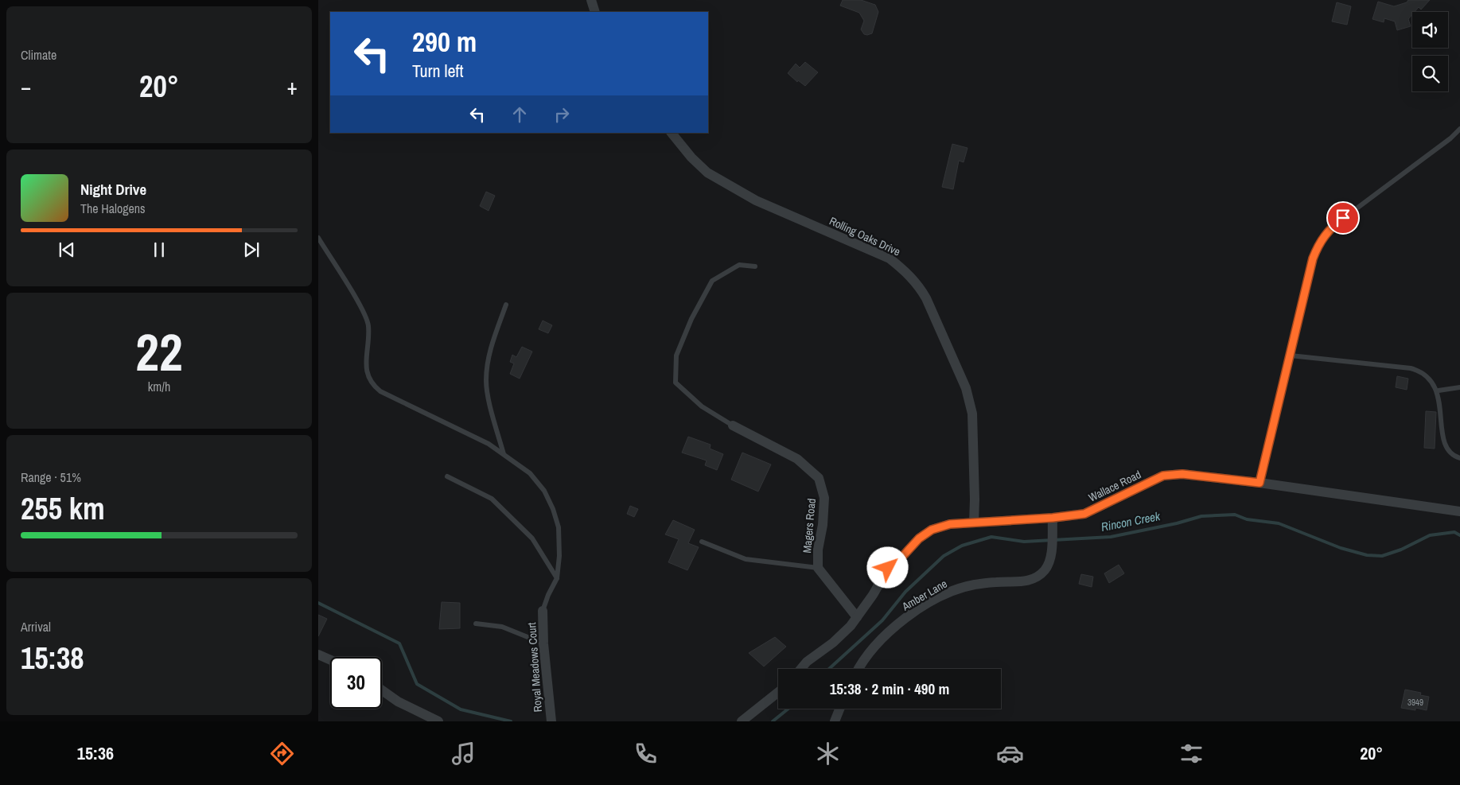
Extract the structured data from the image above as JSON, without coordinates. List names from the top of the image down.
{
  "streets": {
    "street": [
      "Rolling Oaks Drive",
      "Wallace Road",
      "Magers Road",
      "Amber Lane",
      "Royal Meadows Court"
    ]
  },
  "crossings": [
    ["Rolling Oaks Drive", "Wallace Road"],
    ["Wallace Road", "Magers Road"],
    ["Wallace Road", "Amber Lane"]
  ],
  "water": ["Rincon Creek"],
  "house_numbers": ["3949"],
  "page": {
    "tile": [
      "Climate",
      ["22", "km/h"],
      ["Range · 51%", "255 km"],
      ["Arrival", "15:38"]
    ],
    "turn": ["290 m", "Turn left"],
    "heat": ["−", "20°", "+"],
    "song": ["Night Drive", "The Halogens"],
    "limit": "30",
    "trip": "15:38 · 2 min · 490 m",
    "tabs": ["15:36", "20°"]
  }
}
